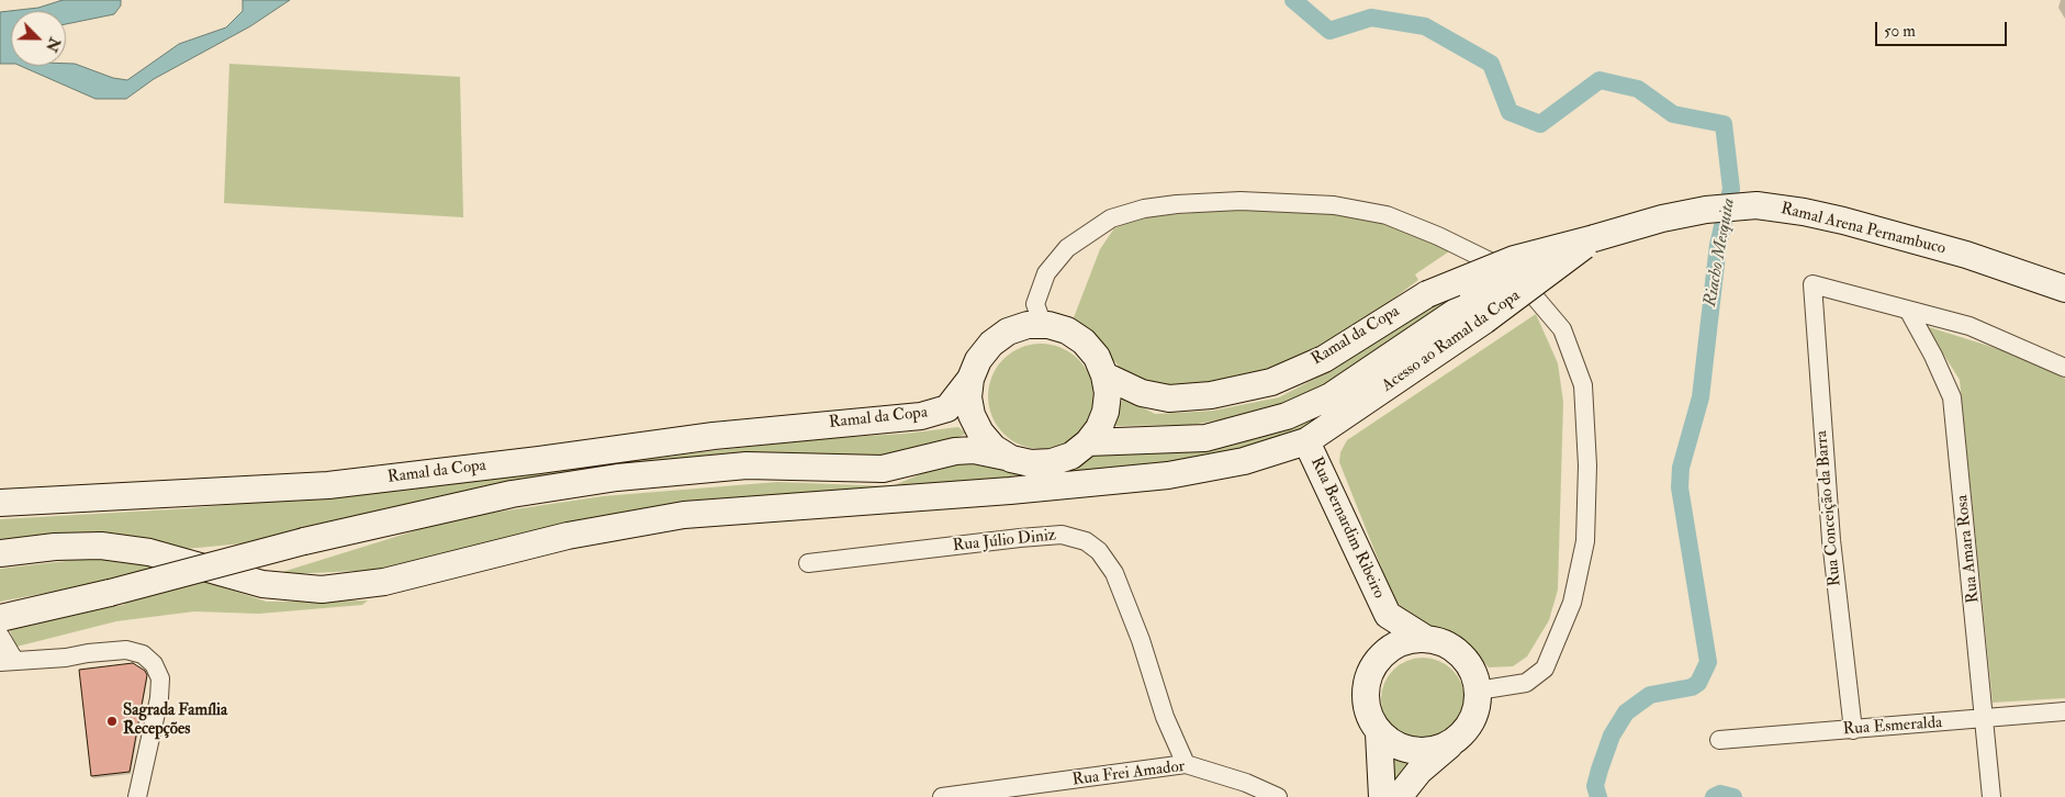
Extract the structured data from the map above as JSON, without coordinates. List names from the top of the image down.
{
  "streets": {
    "main road": [
      "Ramal Arena Pernambuco",
      "Ramal da Copa",
      "Acesso ao Ramal da Copa",
      "Rua Bernardim Ribeiro"
    ],
    "street": [
      "Rua Conceição da Barra",
      "Rua Júlio Diniz",
      "Rua Amara Rosa",
      "Rua Esmeralda",
      "Rua Frei Amador"
    ]
  },
  "crossings": [
    ["Ramal Arena Pernambuco", "Ramal da Copa"],
    ["Ramal Arena Pernambuco", "Acesso ao Ramal da Copa"],
    ["Ramal da Copa", "Acesso ao Ramal da Copa"],
    ["Acesso ao Ramal da Copa", "Rua Bernardim Ribeiro"],
    ["Rua Conceição da Barra", "Rua Amara Rosa"],
    ["Rua Conceição da Barra", "Rua Esmeralda"],
    ["Rua Júlio Diniz", "Rua Frei Amador"],
    ["Rua Amara Rosa", "Rua Esmeralda"]
  ],
  "water": ["Riacho Mesquita"],
  "places": ["Sagrada Família Recepções"],
  "scale_bar": "50 m",
  "north": "bottom right"
}
